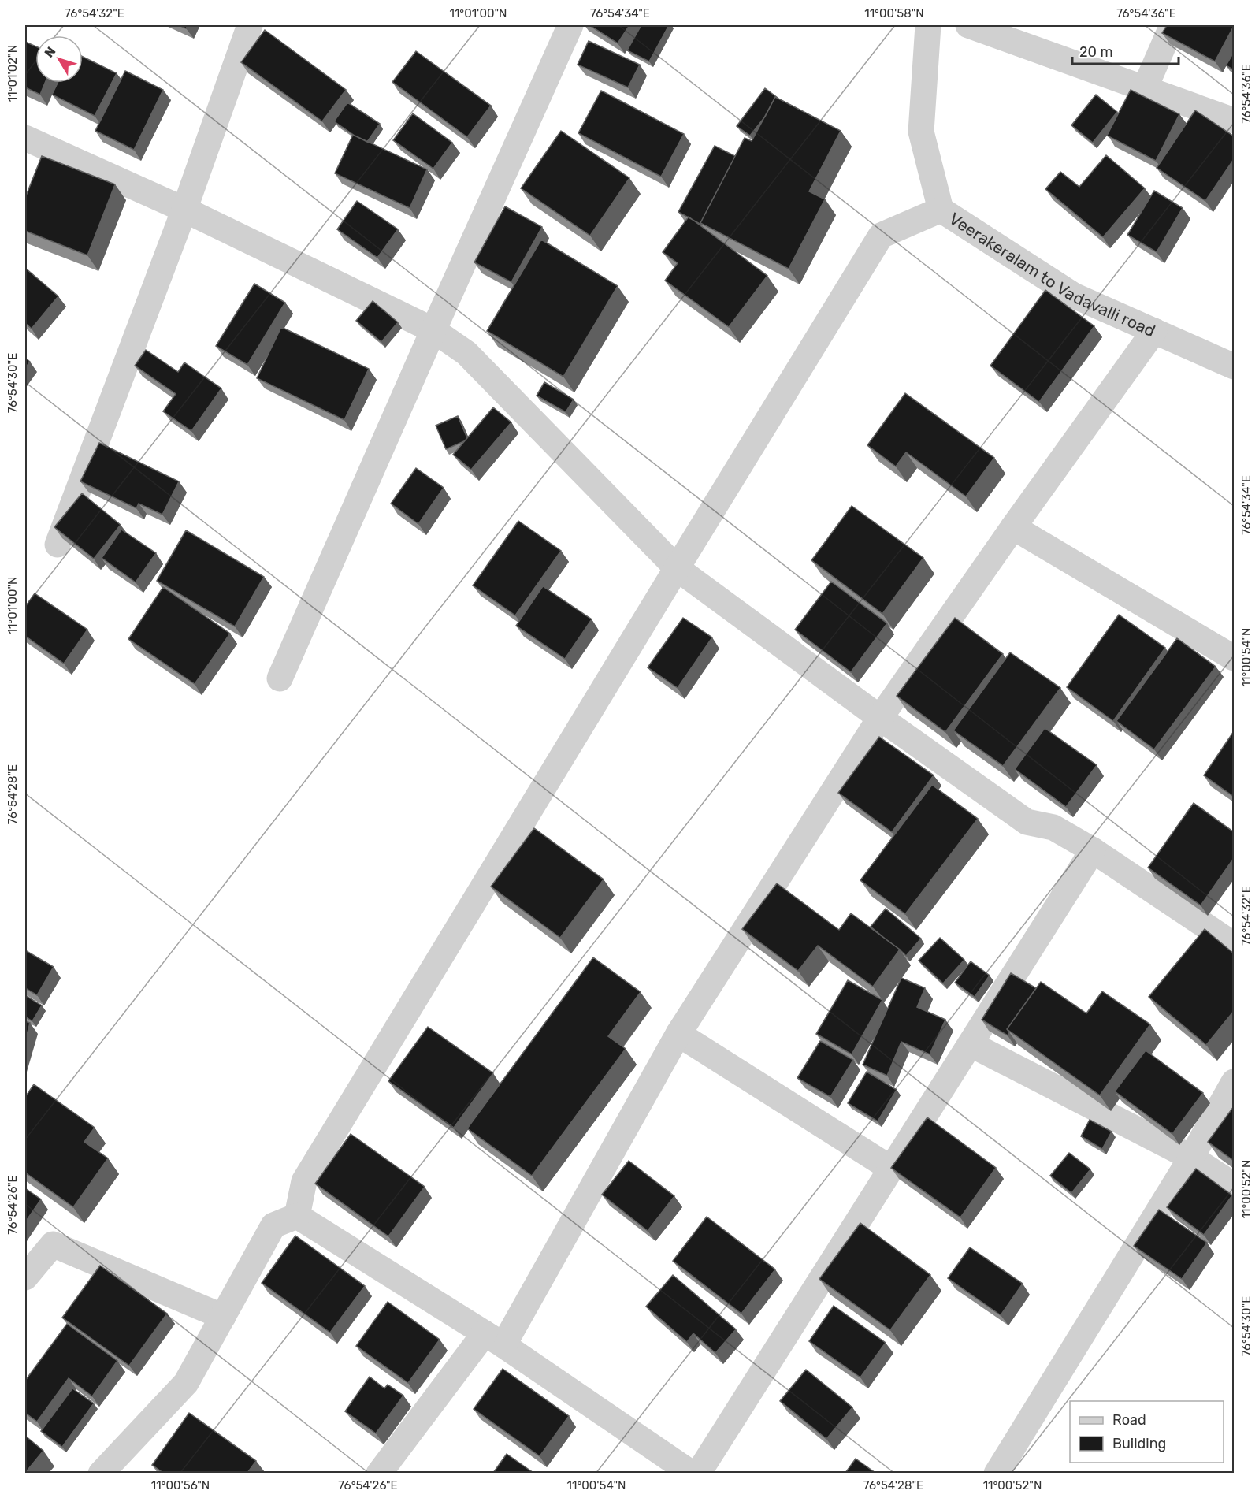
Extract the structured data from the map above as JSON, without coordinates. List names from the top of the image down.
{
  "streets": {
    "street": ["Veerakeralam to Vadavalli road"]
  },
  "legend": ["Road", "Building"],
  "scale_bar": "20 m",
  "north": "top left",
  "coordinates": [
    "76°54'32\"E",
    "11°01'00\"N",
    "76°54'34\"E",
    "11°00'58\"N",
    "76°54'36\"E",
    "11°01'02\"N",
    "76°54'30\"E",
    "11°00'54\"N",
    "76°54'28\"E",
    "11°00'52\"N",
    "76°54'26\"E",
    "11°00'56\"N"
  ]
}
